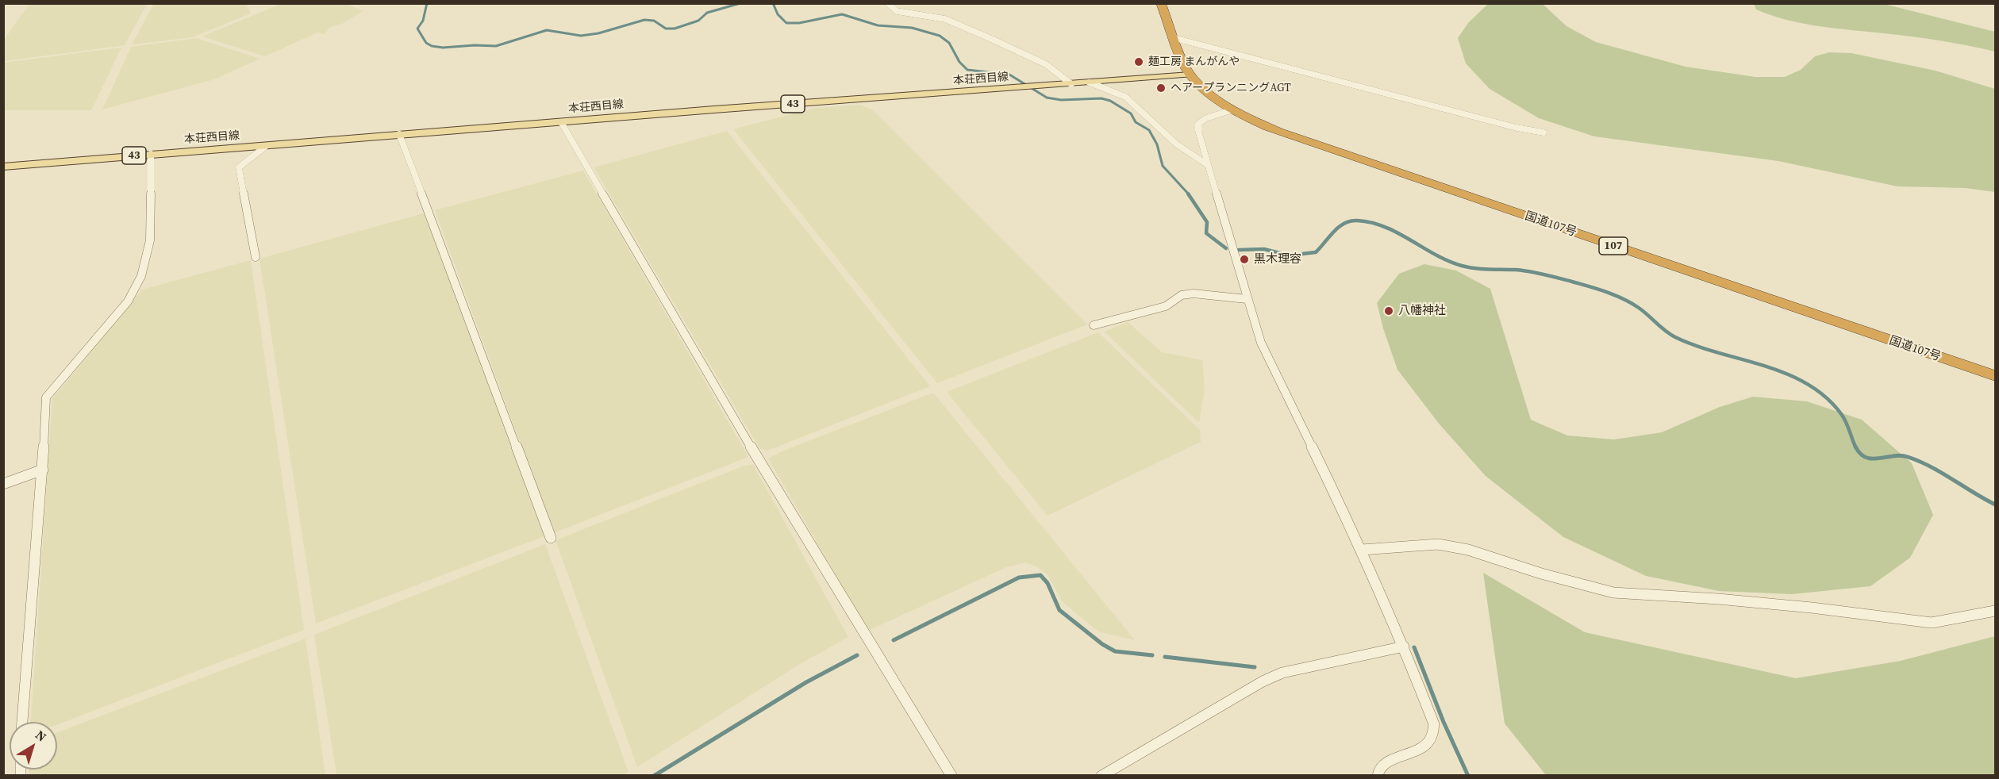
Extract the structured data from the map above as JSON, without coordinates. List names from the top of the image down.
{
  "streets": {
    "highway": ["国道107号", "107"],
    "main road": ["本荘西目線", "43"]
  },
  "crossings": [
    ["本荘西目線", "国道107号"]
  ],
  "places": [
    "麺工房 まんがんや",
    "ヘアープランニングAGT",
    "黒木理容",
    "八幡神社"
  ],
  "north": "top right"
}
